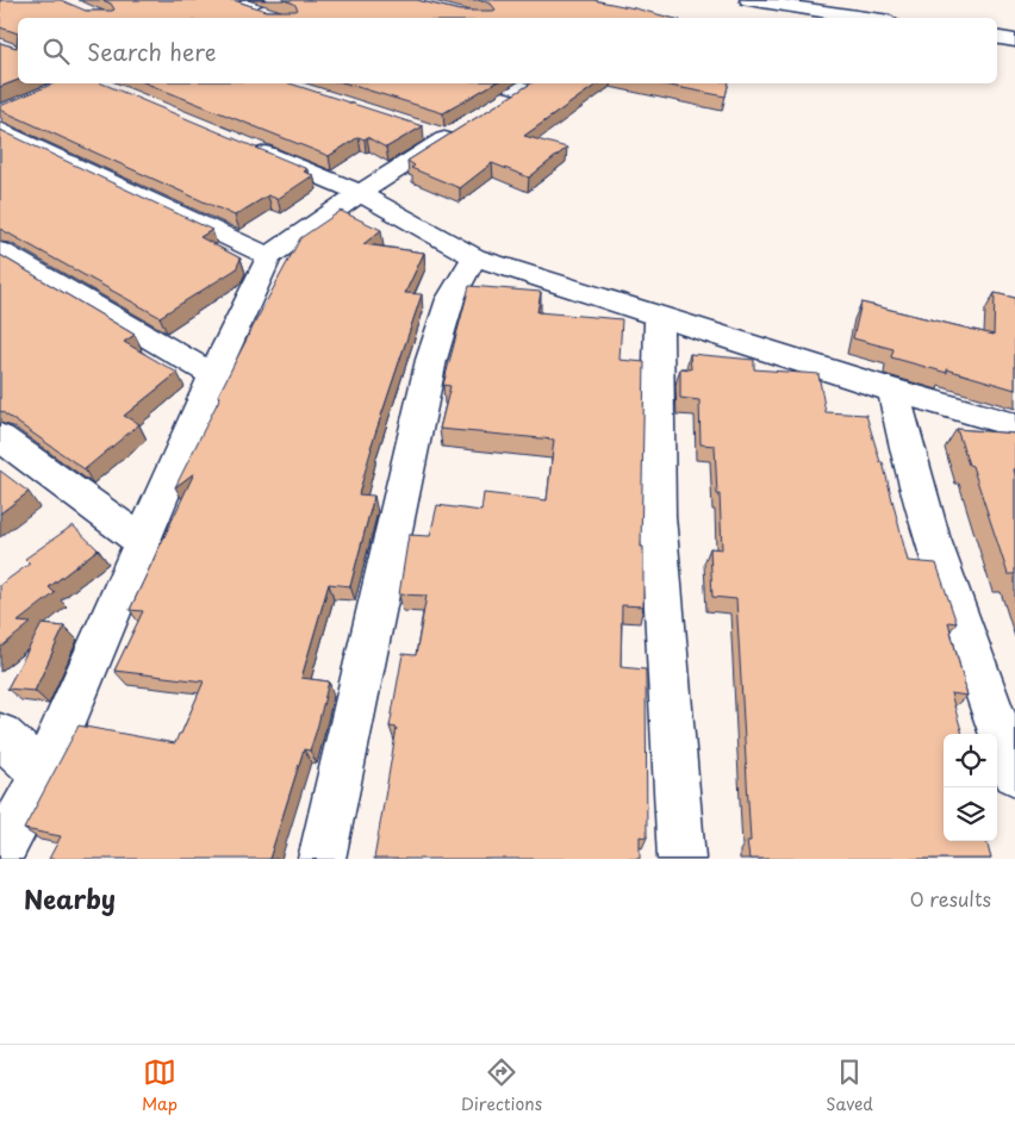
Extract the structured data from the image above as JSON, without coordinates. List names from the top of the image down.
{
  "page": {
    "search": "Search here",
    "heading": ["Nearby", "0 results"],
    "nav": ["Map", "Directions", "Saved"]
  }
}
